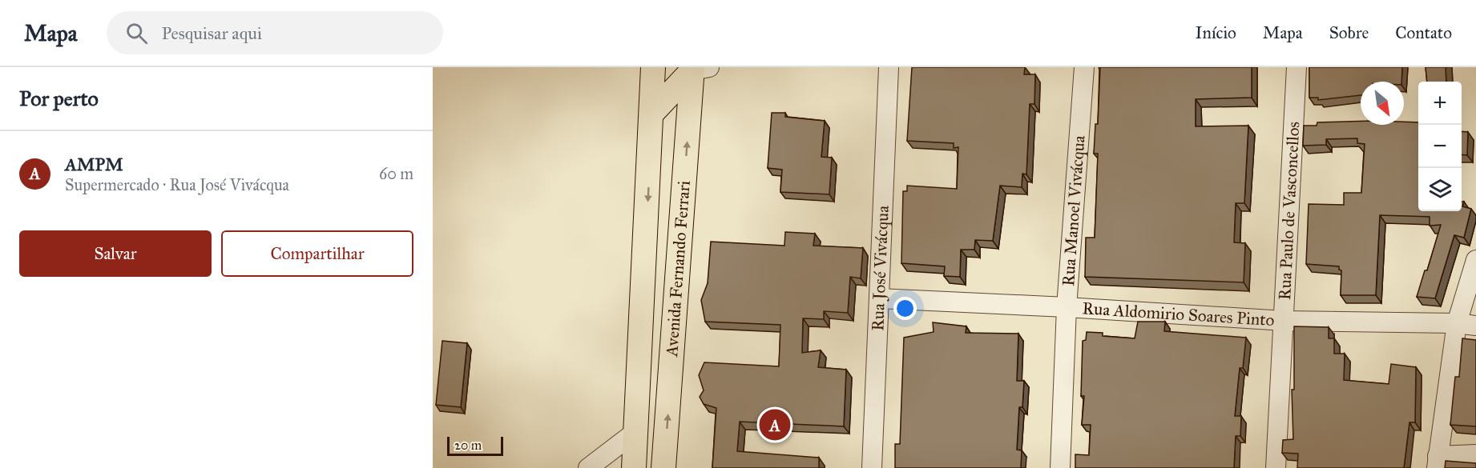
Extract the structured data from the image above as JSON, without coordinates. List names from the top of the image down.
{
  "streets": {
    "main road": ["Avenida Fernando Ferrari"],
    "street": [
      "Rua Manoel Vivácqua",
      "Rua Paulo de Vasconcellos",
      "Rua José Vivácqua",
      "Rua Aldomirio Soares Pinto"
    ]
  },
  "crossings": [
    ["Rua Manoel Vivácqua", "Rua Aldomirio Soares Pinto"],
    ["Rua Paulo de Vasconcellos", "Rua Aldomirio Soares Pinto"],
    ["Rua José Vivácqua", "Rua Aldomirio Soares Pinto"]
  ],
  "scale_bar": "20 m",
  "north": "bottom right",
  "page": {
    "header": "Mapa",
    "search": "Pesquisar aqui",
    "nav": [
      "Início",
      "Mapa",
      "Sobre",
      "Contato"
    ],
    "heading": "Por perto",
    "map_buttons": ["+", "−"],
    "list": [
      {
        "mark": "A",
        "name": "AMPM",
        "note": "Supermercado · Rua José Vivácqua",
        "value": "60 m"
      }
    ],
    "buttons": ["Salvar", "Compartilhar"],
    "pins": "A",
    "scale": "20 m"
  }
}
